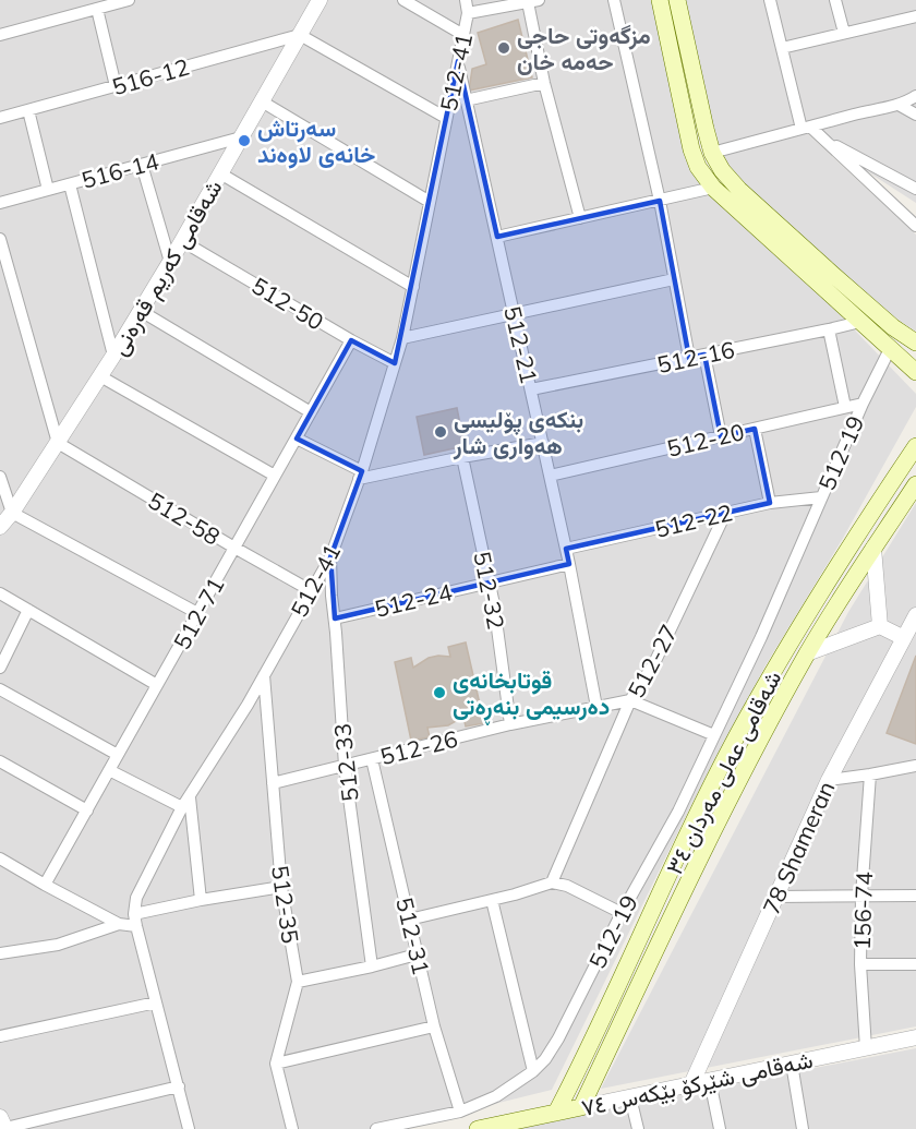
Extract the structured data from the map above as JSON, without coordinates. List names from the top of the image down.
{
  "streets": {
    "main road": ["شەقامی عەلی مەردان ٣٤", "شەقامی شێرکۆ بێکەس ٧٤"],
    "street": [
      "512-41",
      "516-12",
      "516-14",
      "شەقامی کەریم قەرەنی",
      "512-50",
      "512-21",
      "512-16",
      "512-20",
      "512-19",
      "512-58",
      "512-22",
      "512-32",
      "512-24",
      "512-71",
      "512-27",
      "512-26",
      "512-33",
      "78 Shameran",
      "512-35",
      "156-74",
      "512-31"
    ]
  },
  "crossings": [
    ["512-41", "512-50"],
    ["512-41", "512-21"],
    ["512-41", "512-58"],
    ["512-41", "512-33"],
    ["512-41", "512-35"],
    ["516-12", "شەقامی کەریم قەرەنی"],
    ["516-14", "شەقامی کەریم قەرەنی"],
    ["شەقامی کەریم قەرەنی", "512-50"],
    ["شەقامی کەریم قەرەنی", "512-58"],
    ["512-50", "512-71"],
    ["512-21", "512-16"],
    ["512-21", "512-20"],
    ["512-21", "512-22"],
    ["512-21", "512-24"],
    ["512-21", "512-26"],
    ["512-20", "512-19"],
    ["512-19", "512-22"],
    ["512-19", "512-31"],
    ["512-58", "512-71"],
    ["512-22", "512-27"],
    ["512-32", "512-24"],
    ["512-32", "512-26"],
    ["512-24", "512-33"],
    ["512-27", "512-26"],
    ["512-26", "512-33"],
    ["512-26", "512-35"],
    ["512-26", "512-31"],
    ["شەقامی عەلی مەردان ٣٤", "شەقامی شێرکۆ بێکەس ٧٤"],
    ["78 Shameran", "شەقامی شێرکۆ بێکەس ٧٤"],
    ["156-74", "شەقامی شێرکۆ بێکەس ٧٤"]
  ],
  "places": [
    "مزگەوتی حاجی حەمە خان",
    "سەرتاش خانەی لاوەند",
    "بنکەی پۆلیسی هەواری شار",
    "قوتابخانەی دەرسیمی بنەڕەتی"
  ]
}
